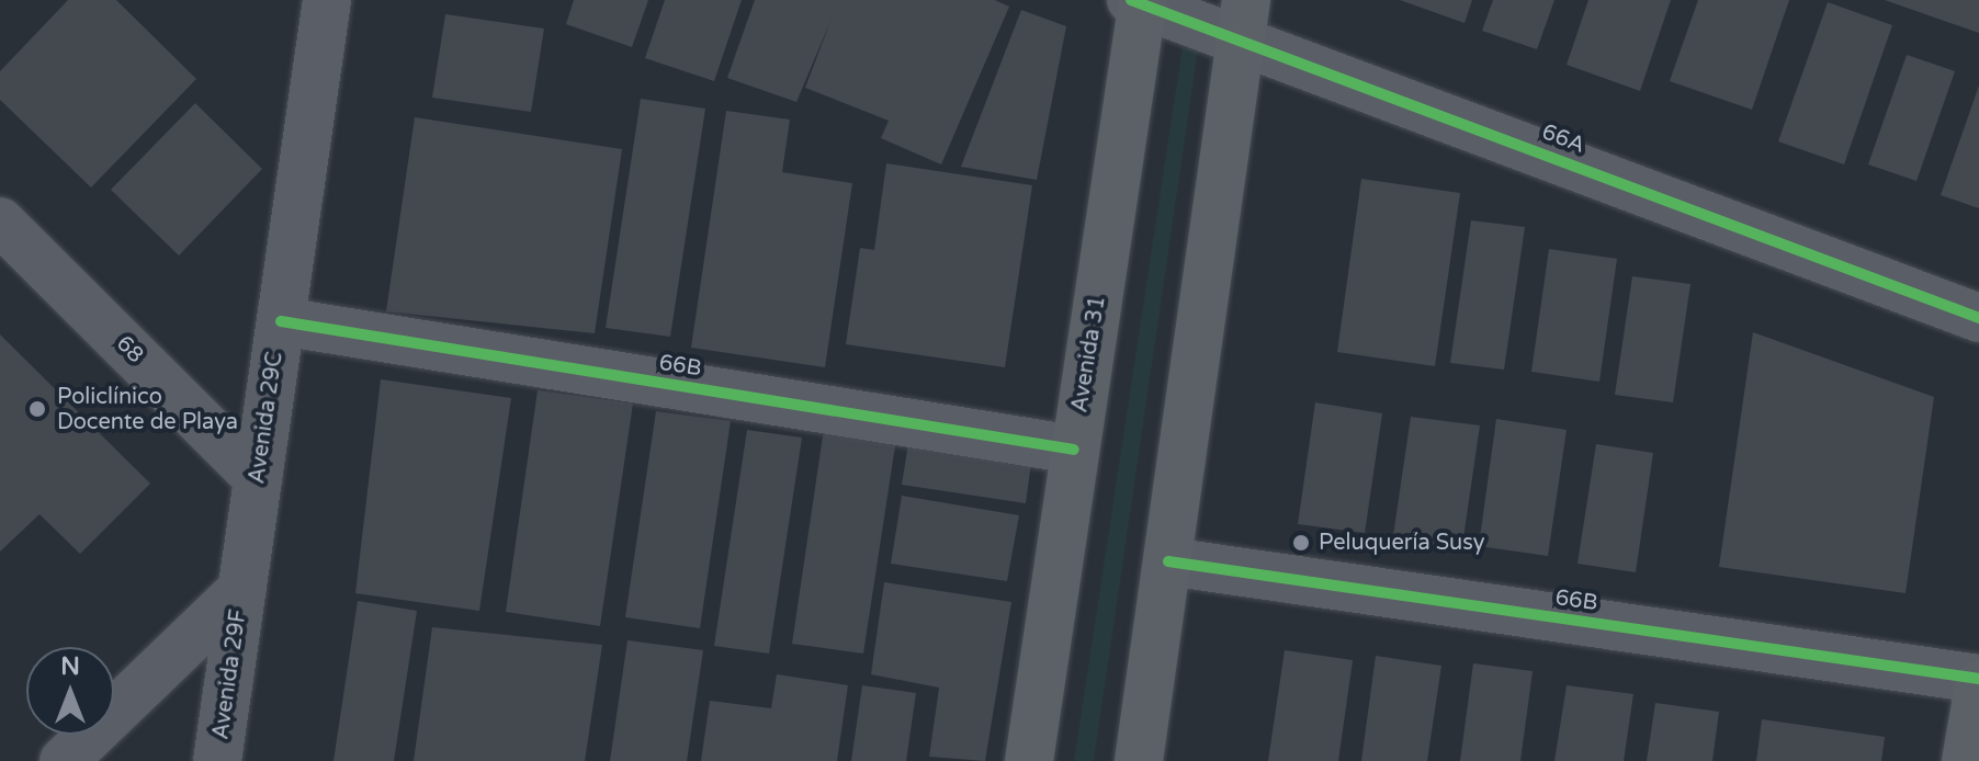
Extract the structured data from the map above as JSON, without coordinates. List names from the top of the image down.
{
  "streets": {
    "main road": ["Avenida 31"],
    "street": [
      "66A",
      "68",
      "66B",
      "Avenida 29C",
      "Avenida 29F"
    ]
  },
  "crossings": [
    ["66A", "Avenida 31"],
    ["68", "Avenida 29C"],
    ["Avenida 31", "66B"],
    ["66B", "Avenida 29C"],
    ["Avenida 29C", "Avenida 29F"]
  ],
  "places": ["Policlínico Docente de Playa", "Peluquería Susy"],
  "north": "top"
}
